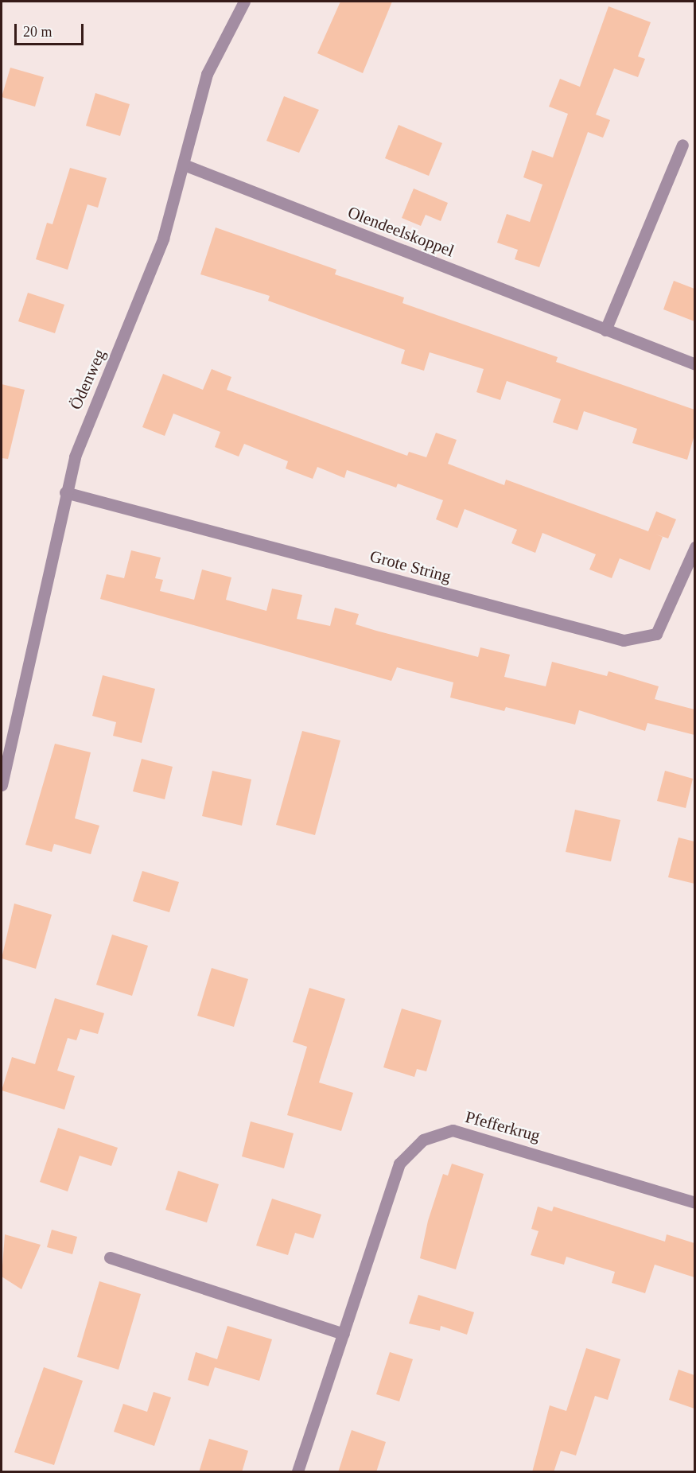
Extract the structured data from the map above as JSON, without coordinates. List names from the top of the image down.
{
  "streets": {
    "street": [
      "Olendeelskoppel",
      "Ödenweg",
      "Grote String",
      "Pfefferkrug"
    ]
  },
  "crossings": [
    ["Olendeelskoppel", "Ödenweg"],
    ["Ödenweg", "Grote String"]
  ],
  "scale_bar": "20 m"
}
